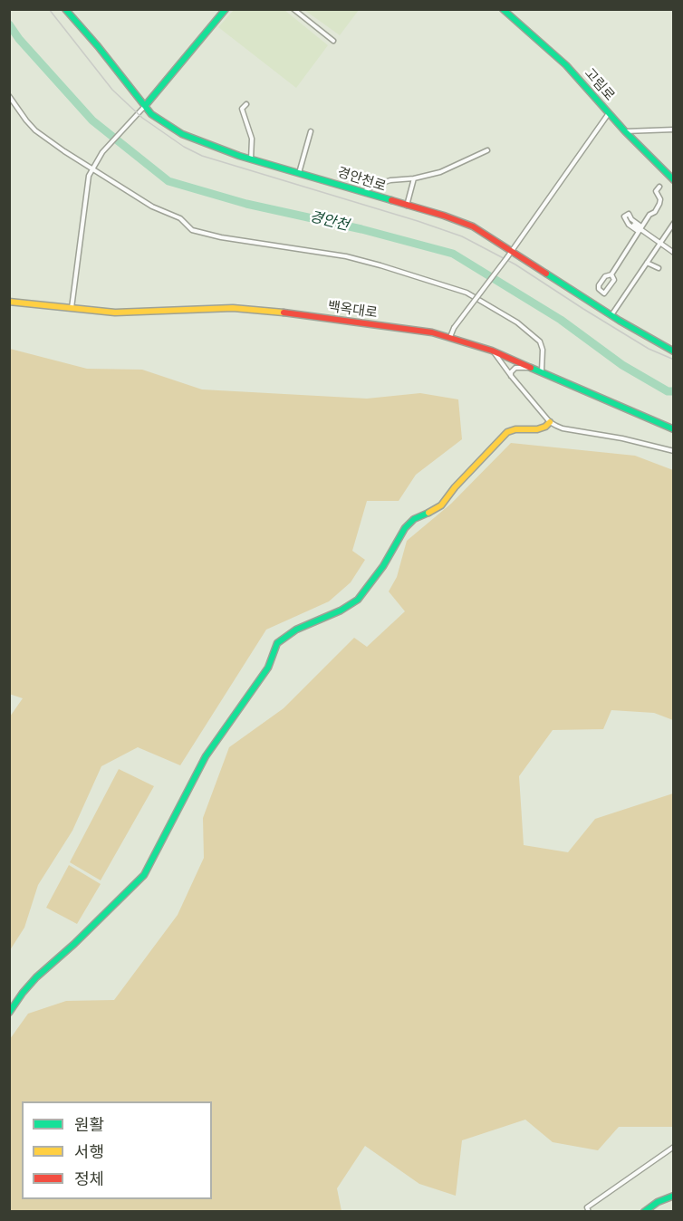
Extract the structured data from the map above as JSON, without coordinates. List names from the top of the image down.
{
  "streets": {
    "main road": ["고림로", "경안천로", "백옥대로"]
  },
  "water": ["경안천"],
  "legend": ["원활", "서행", "정체"]
}
